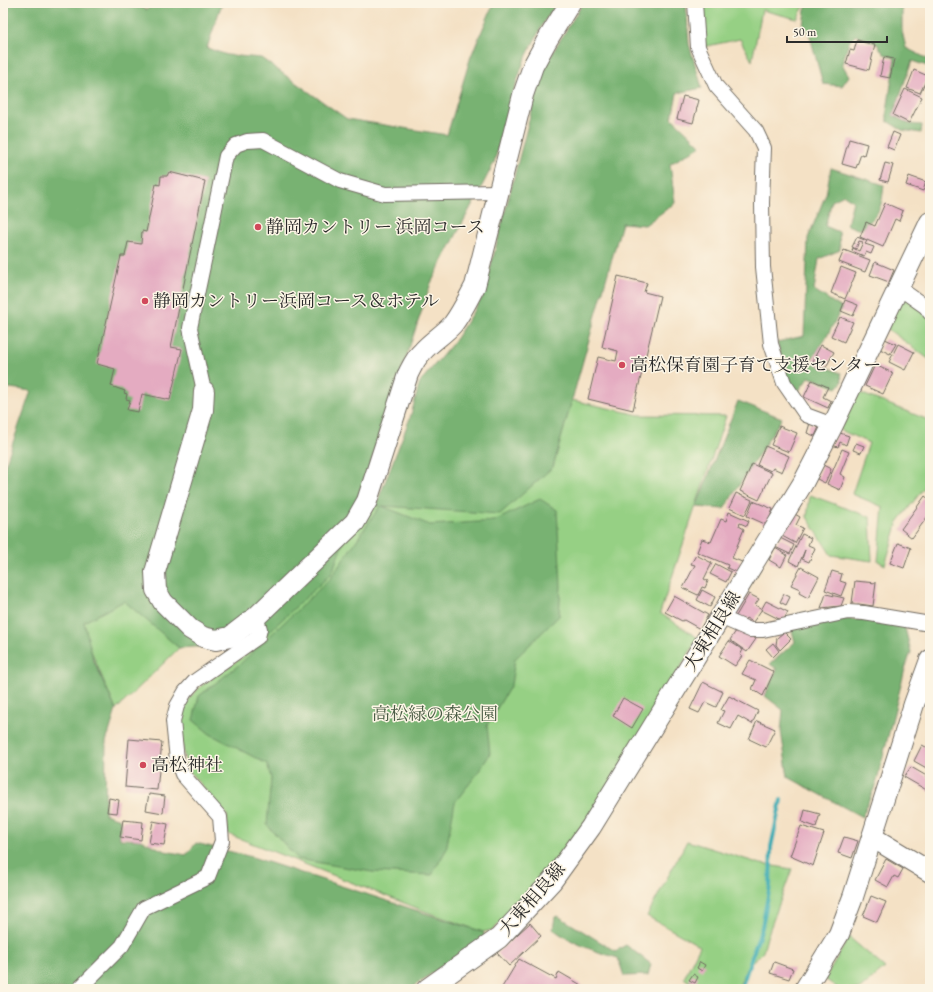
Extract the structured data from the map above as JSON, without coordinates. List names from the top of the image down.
{
  "streets": {
    "street": ["大東相良線"]
  },
  "parks": ["高松緑の森公園"],
  "places": [
    "静岡カントリー 浜岡コース",
    "静岡カントリー浜岡コース＆ホテル",
    "高松保育園子育て支援センター",
    "高松神社"
  ],
  "scale_bar": "50 m"
}
